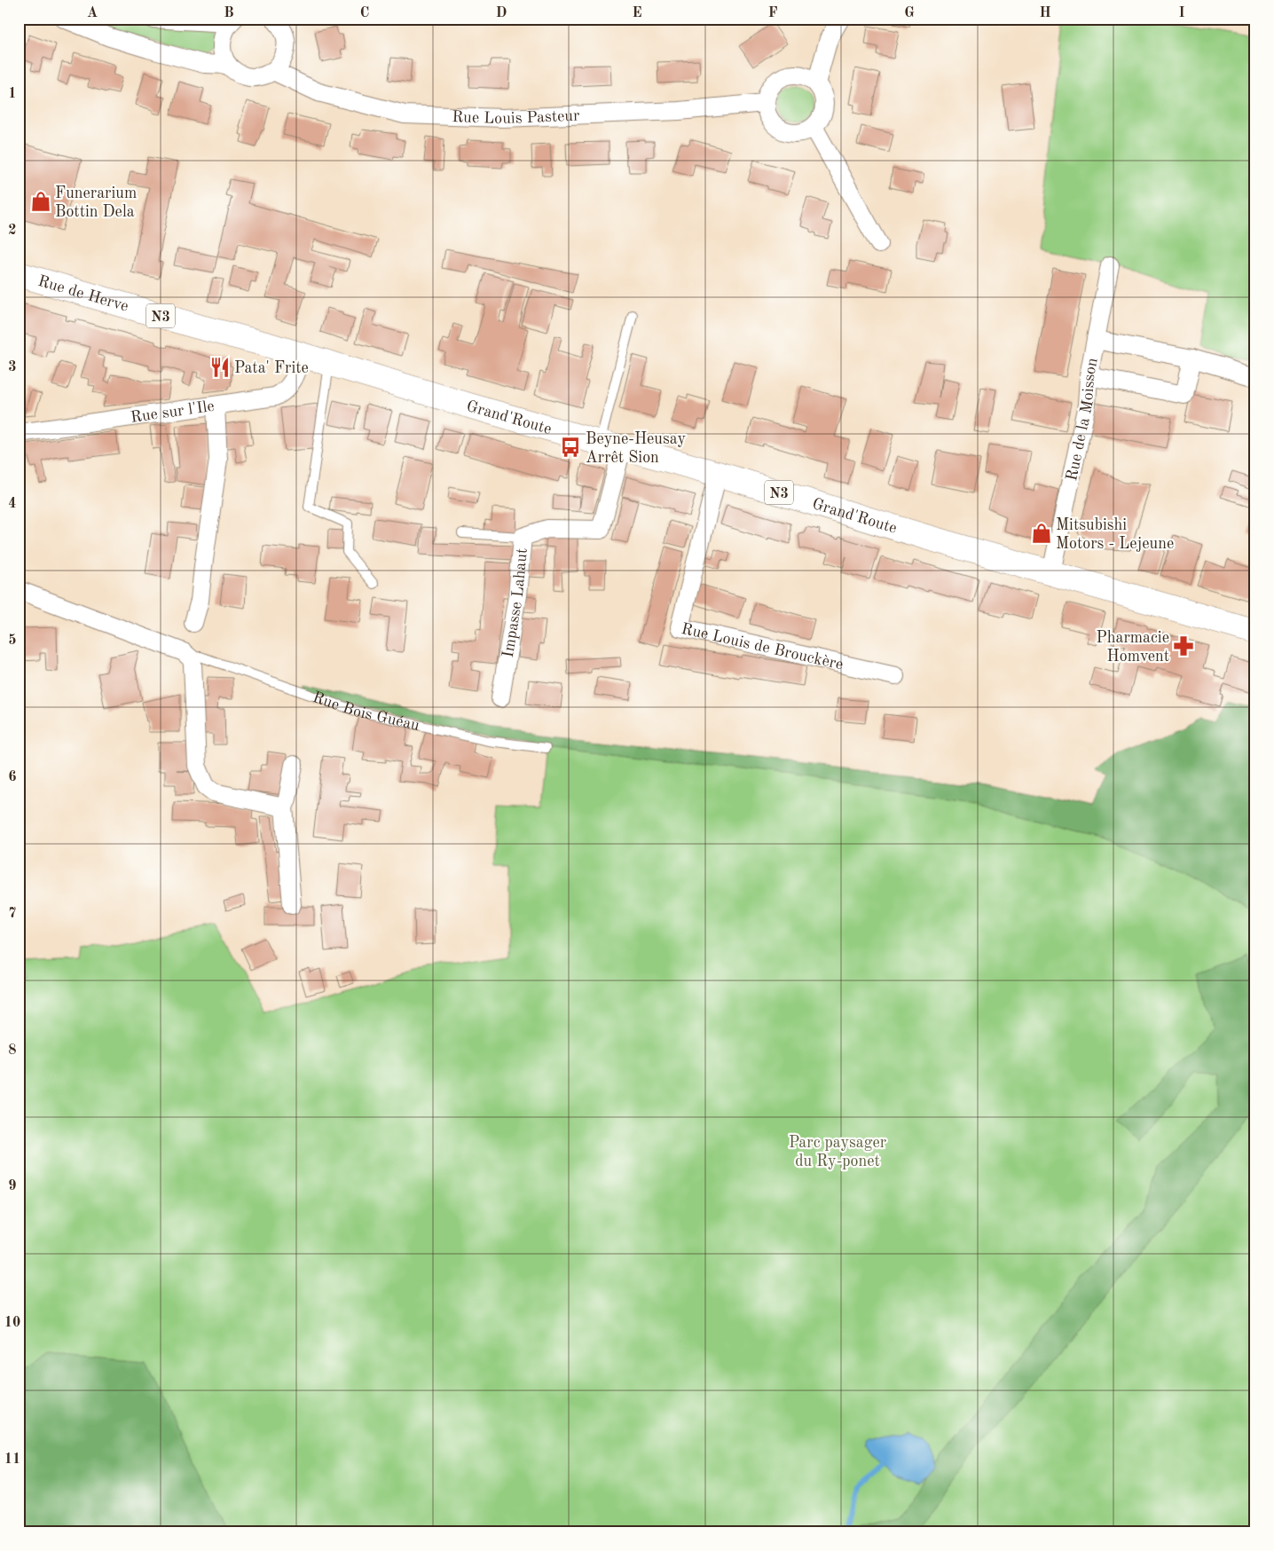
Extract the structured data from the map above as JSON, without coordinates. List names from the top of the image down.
{
  "streets": {
    "main road": ["Rue de Herve", "N3", "Grand'Route"],
    "street": [
      "Rue Louis Pasteur",
      "Rue sur l'Ile",
      "Rue de la Moisson",
      "Impasse Lahaut",
      "Rue Louis de Brouckère",
      "Rue Bois Guéau"
    ]
  },
  "crossings": [
    ["Rue de Herve", "Rue sur l'Ile"],
    ["Rue de Herve", "Grand'Route"],
    ["Rue sur l'Ile", "Grand'Route"],
    ["Grand'Route", "Rue de la Moisson"],
    ["Grand'Route", "Impasse Lahaut"],
    ["Grand'Route", "Rue Louis de Brouckère"]
  ],
  "parks": ["Parc paysager du Ry-ponet"],
  "places": {
    "shop": ["Funerarium Bottin Dela", "Mitsubishi Motors - Lejeune"],
    "restaurant": ["Pata' Frite"],
    "bus stop": ["Beyne-Heusay Arrêt Sion"],
    "pharmacy": ["Pharmacie Homvent"]
  },
  "grid": {
    "columns": [
      "A",
      "B",
      "C",
      "D",
      "E",
      "F",
      "G",
      "H",
      "I"
    ],
    "rows": [
      "1",
      "2",
      "3",
      "4",
      "5",
      "6",
      "7",
      "8",
      "9",
      "10",
      "11"
    ]
  }
}
